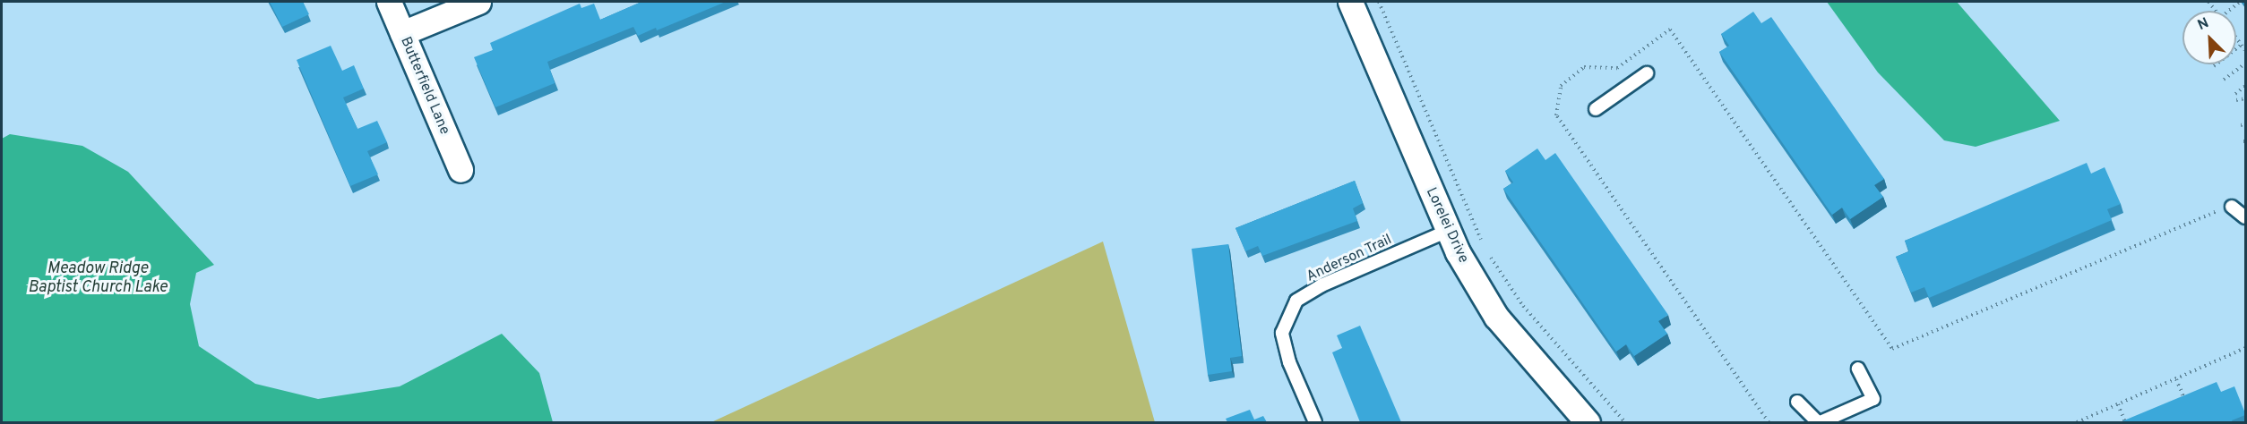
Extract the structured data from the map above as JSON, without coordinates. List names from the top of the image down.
{
  "streets": {
    "street": ["Butterfield Lane", "Lorelei Drive"],
    "lane": ["Anderson Trail"]
  },
  "crossings": [
    ["Lorelei Drive", "Anderson Trail"]
  ],
  "water": ["Meadow Ridge Baptist Church Lake"],
  "north": "top left"
}
